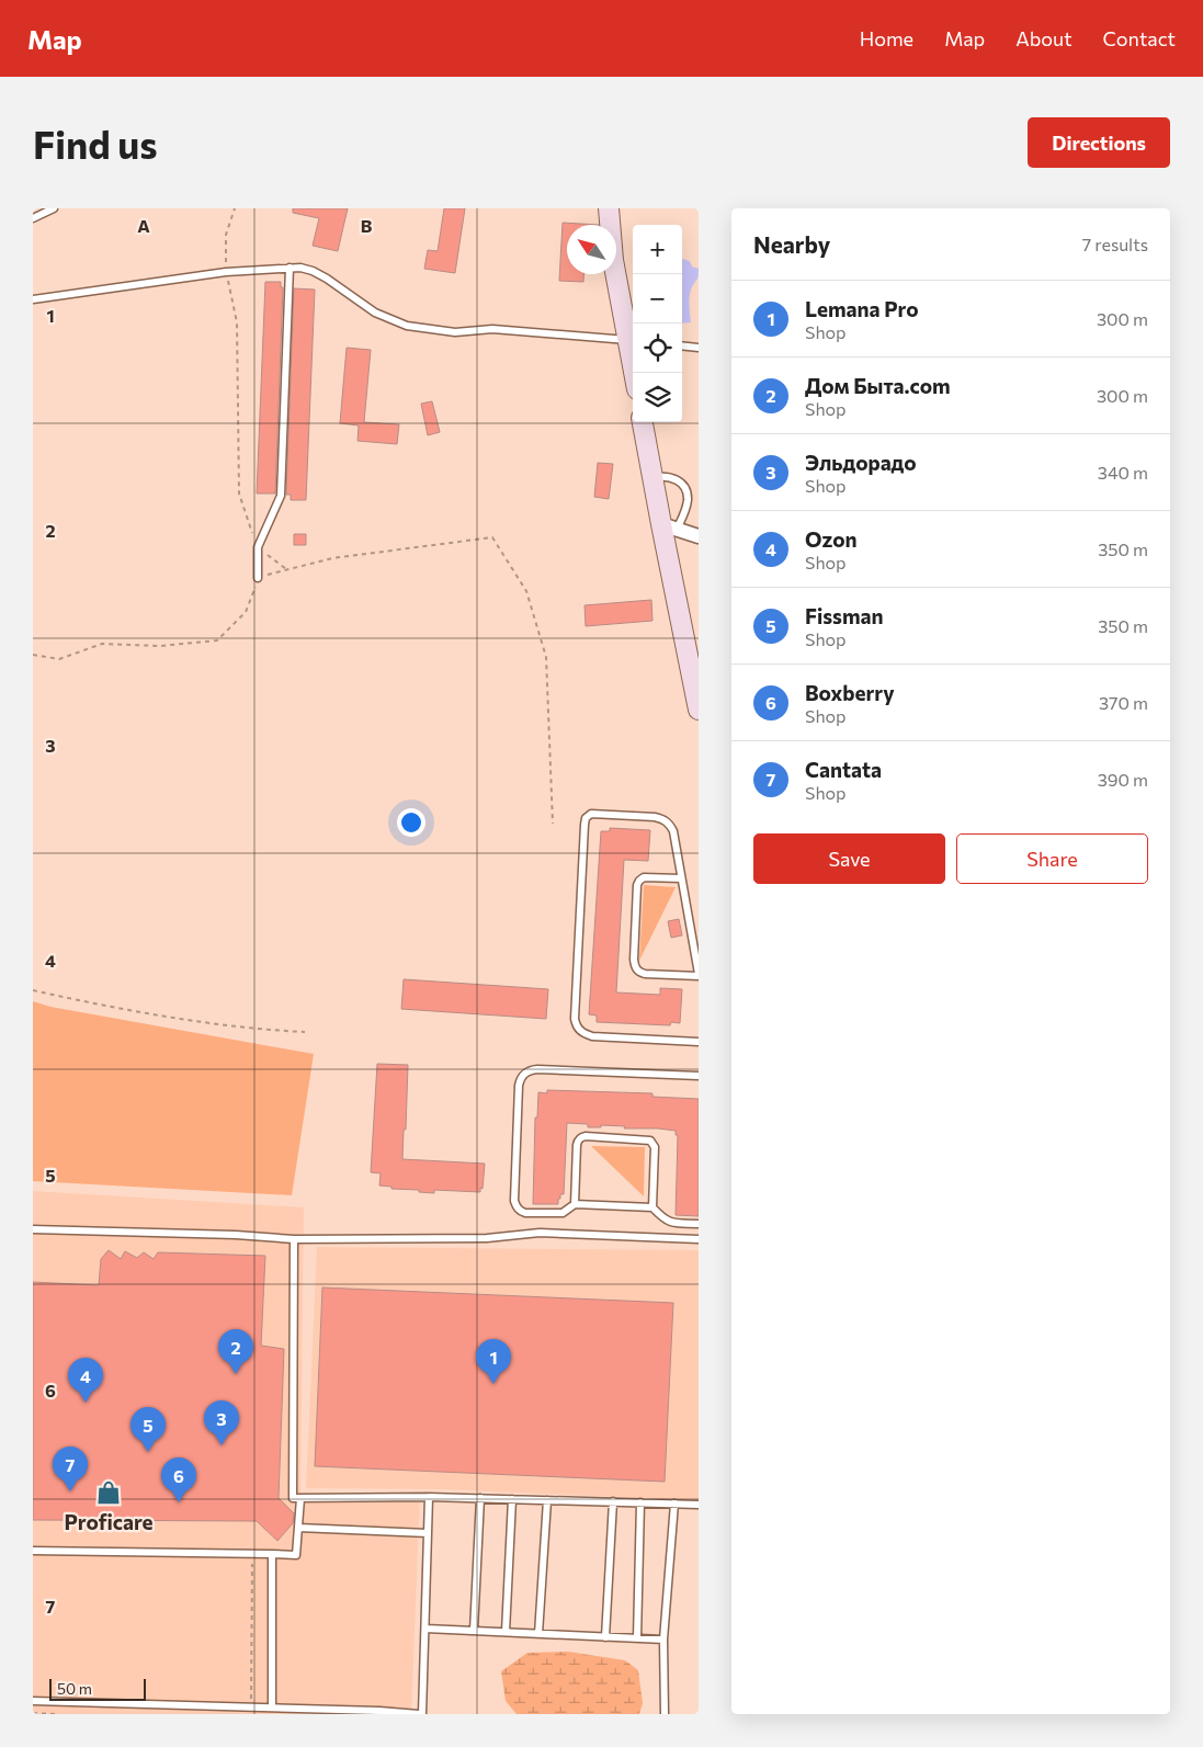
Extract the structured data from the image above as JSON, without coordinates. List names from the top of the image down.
{
  "places": {
    "shop": ["Proficare"]
  },
  "scale_bar": "50 m",
  "north": "top left",
  "page": {
    "header": "Map",
    "nav": [
      "Home",
      "Map",
      "About",
      "Contact"
    ],
    "buttons": [
      "Directions",
      ["Save", "Share"]
    ],
    "title": "Find us",
    "heading": ["Nearby", "7 results"],
    "map_buttons": ["+", "−"],
    "list": [
      {
        "mark": "1",
        "name": "Lemana Pro",
        "note": "Shop",
        "value": "300 m"
      },
      {
        "mark": "2",
        "name": "Дом Быта.com",
        "note": "Shop",
        "value": "300 m"
      },
      {
        "mark": "3",
        "name": "Эльдорадо",
        "note": "Shop",
        "value": "340 m"
      },
      {
        "mark": "4",
        "name": "Ozon",
        "note": "Shop",
        "value": "350 m"
      },
      {
        "mark": "5",
        "name": "Fissman",
        "note": "Shop",
        "value": "350 m"
      },
      {
        "mark": "6",
        "name": "Boxberry",
        "note": "Shop",
        "value": "370 m"
      },
      {
        "mark": "7",
        "name": "Cantata",
        "note": "Shop",
        "value": "390 m"
      }
    ],
    "pins": [
      "2",
      "1",
      "4",
      "3",
      "5",
      "7",
      "6"
    ],
    "scale": "50 m"
  },
  "grid": {
    "columns": ["A", "B"],
    "rows": [
      "1",
      "2",
      "3",
      "4",
      "5",
      "6",
      "7"
    ]
  }
}
